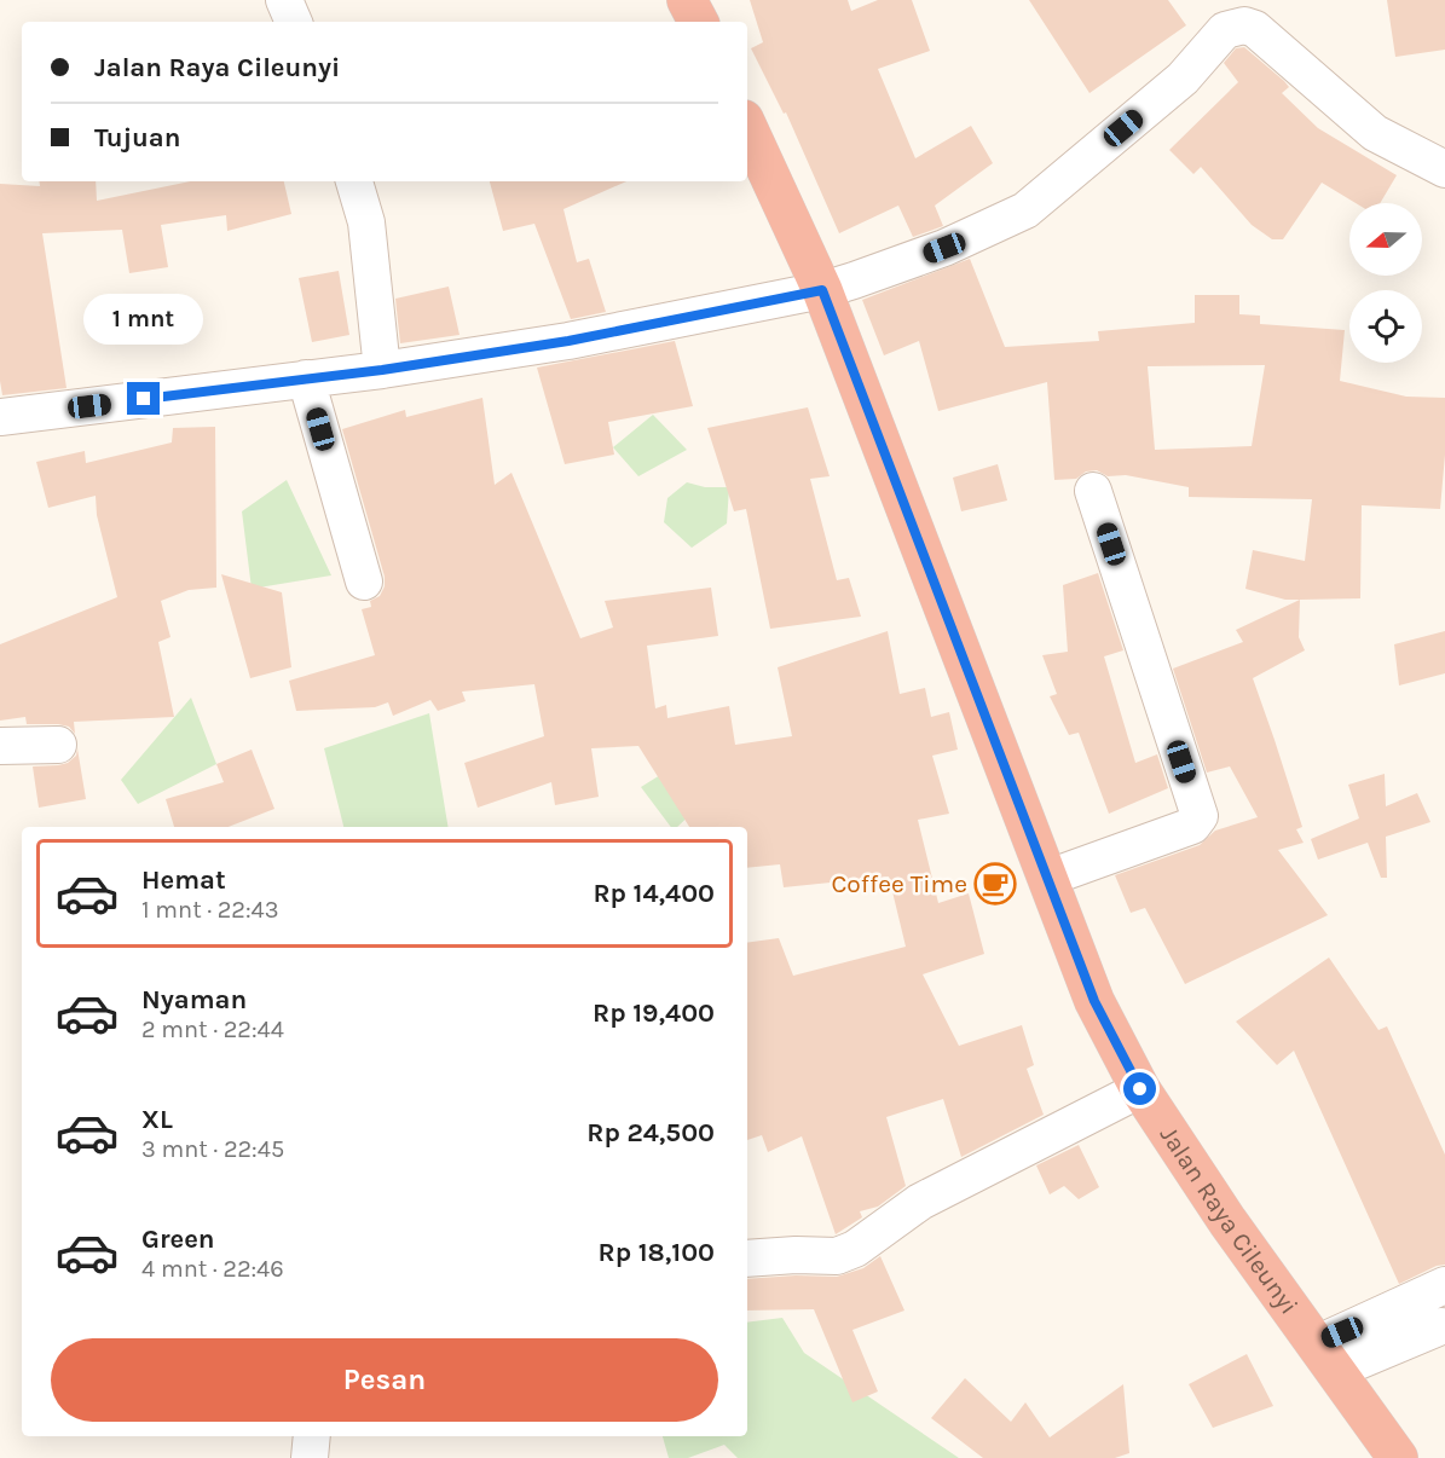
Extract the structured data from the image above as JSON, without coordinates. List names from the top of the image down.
{
  "streets": {
    "highway": ["Jalan Raya Cileunyi"]
  },
  "places": {
    "cafe": ["Coffee Time"]
  },
  "north": "left",
  "page": {
    "banner": ["Jalan Raya Cileunyi", "Tujuan"],
    "bubble": "1 mnt",
    "list": [
      {
        "name": "Hemat",
        "note": "1 mnt · 22:43",
        "value": "Rp 14,400"
      },
      {
        "name": "Nyaman",
        "note": "2 mnt · 22:44",
        "value": "Rp 19,400"
      },
      {
        "name": "XL",
        "note": "3 mnt · 22:45",
        "value": "Rp 24,500"
      },
      {
        "name": "Green",
        "note": "4 mnt · 22:46",
        "value": "Rp 18,100"
      }
    ],
    "buttons": "Pesan"
  }
}
